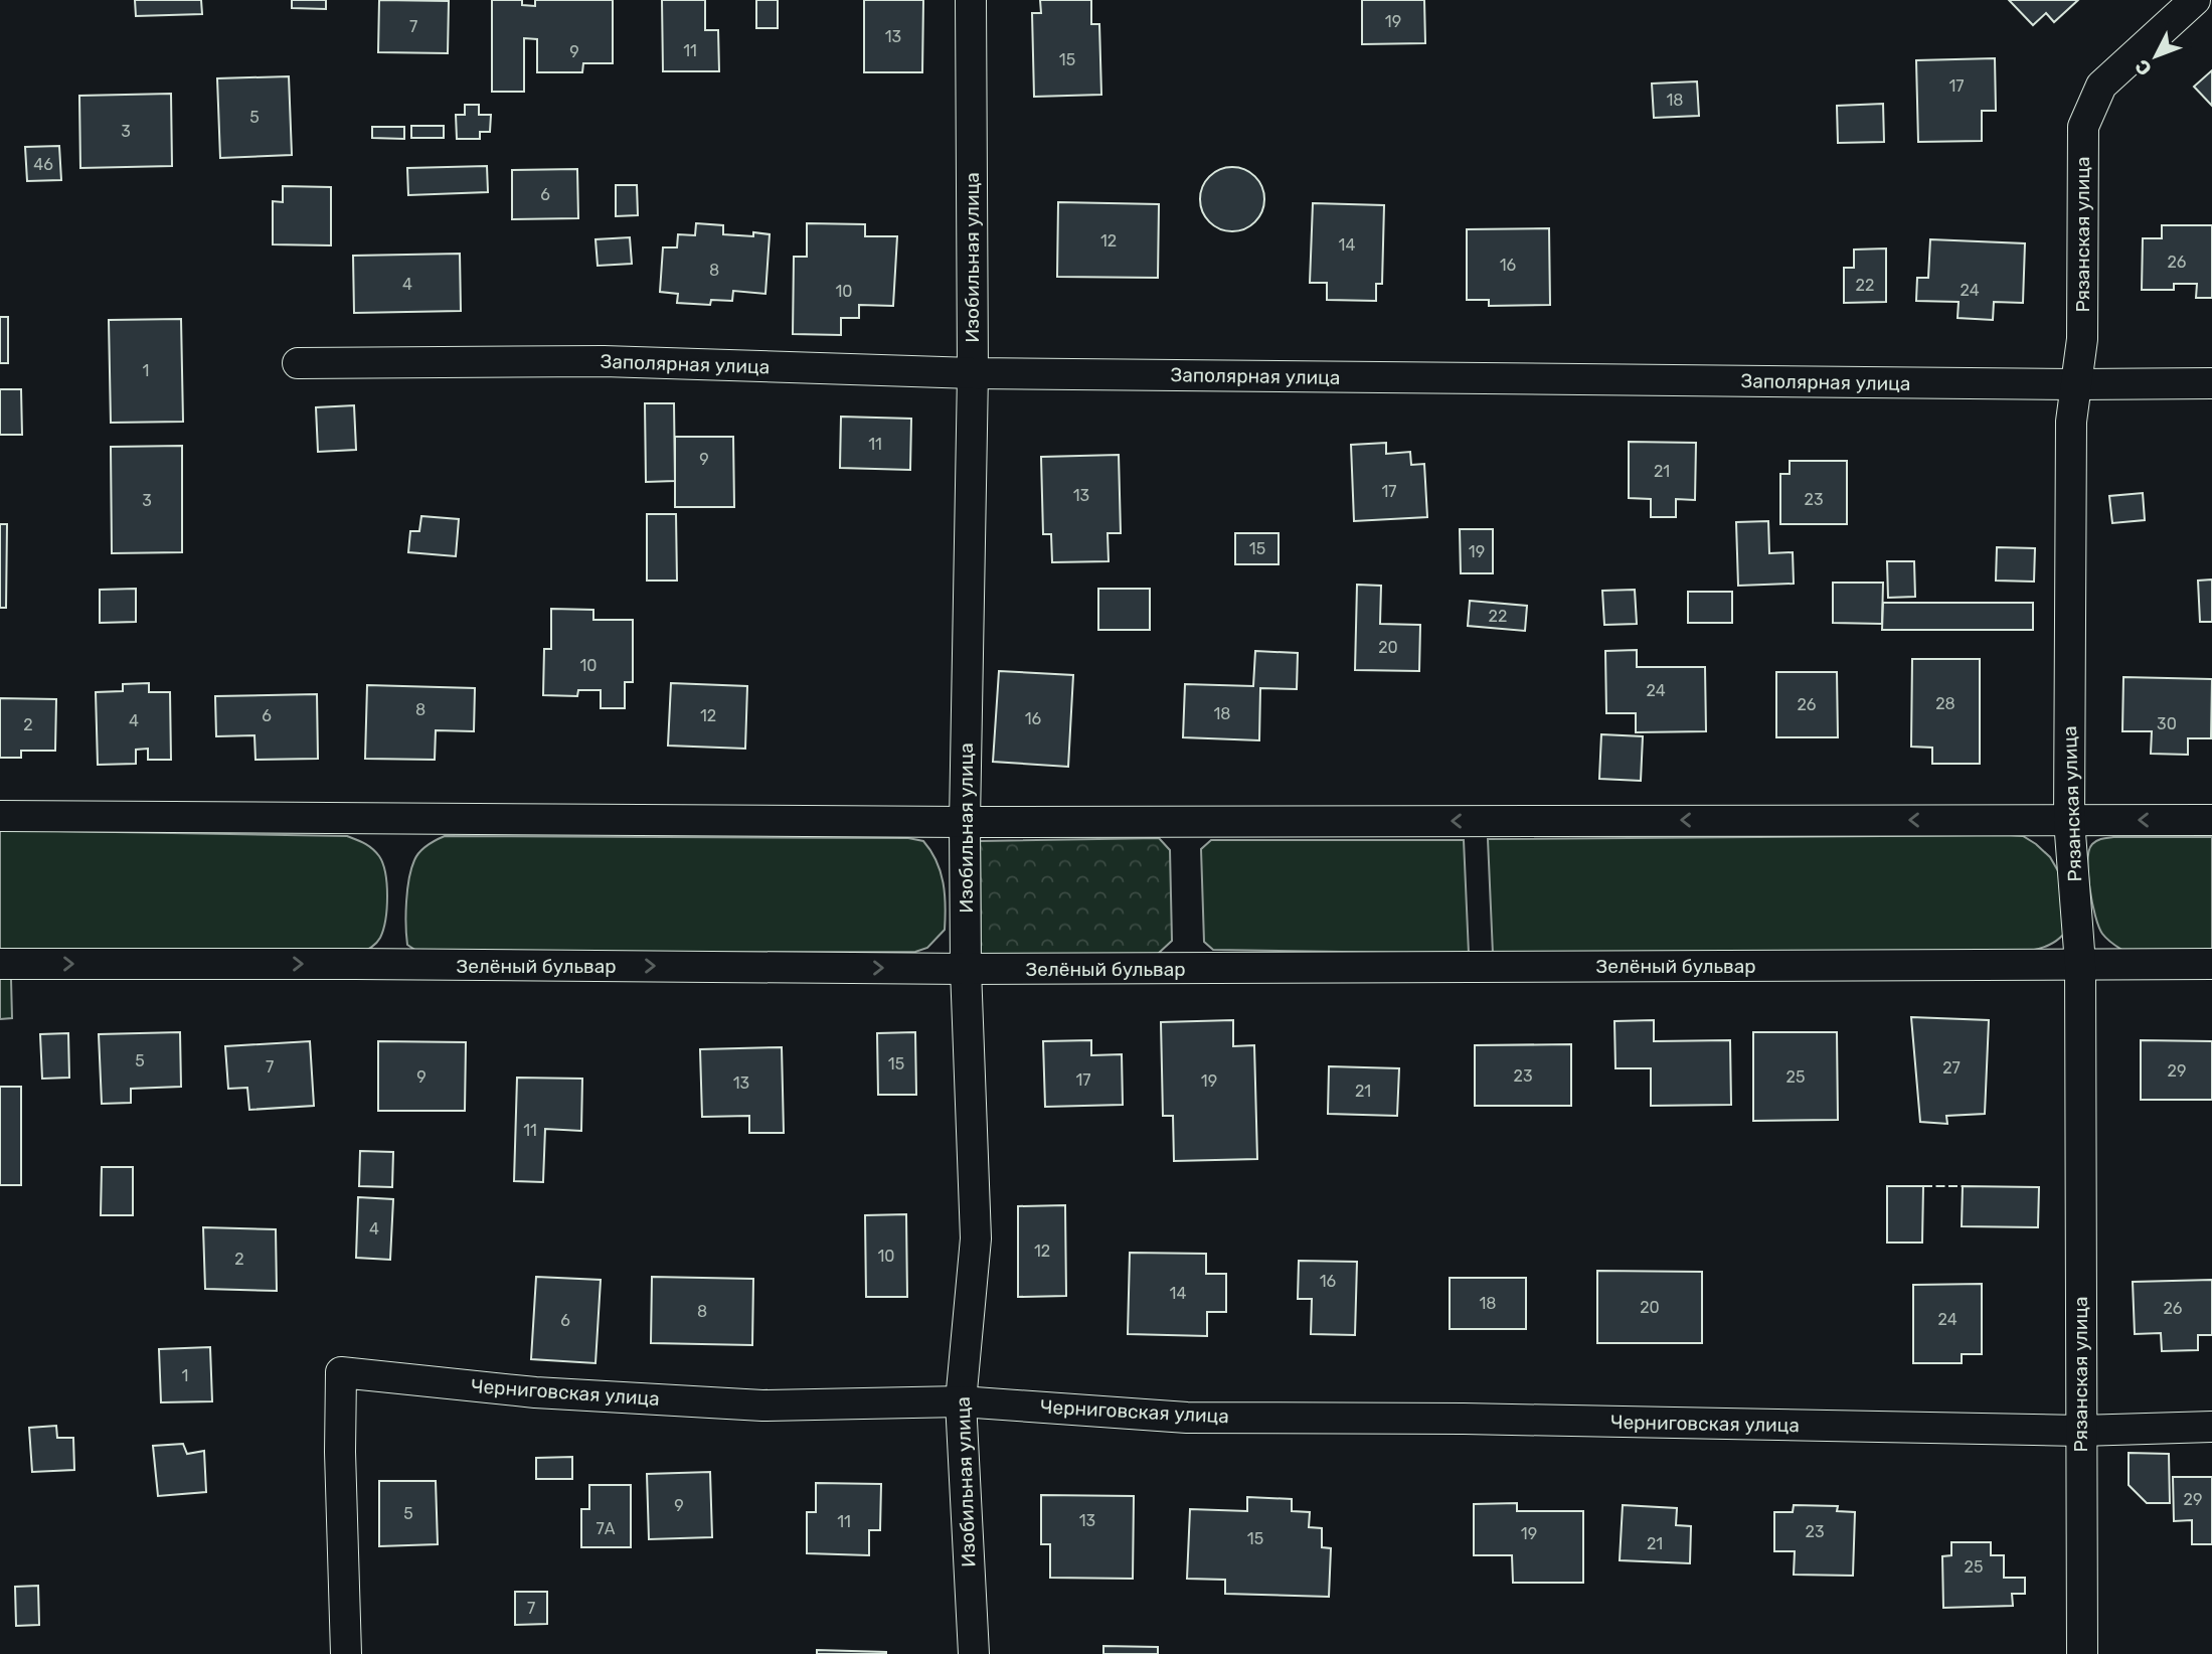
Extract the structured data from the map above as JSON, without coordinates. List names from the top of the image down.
{
  "streets": {
    "street": [
      "Рязанская улица",
      "Изобильная улица",
      "Заполярная улица",
      "Зелёный бульвар",
      "Черниговская улица"
    ]
  },
  "crossings": [
    ["Рязанская улица", "Заполярная улица"],
    ["Рязанская улица", "Зелёный бульвар"],
    ["Рязанская улица", "Черниговская улица"],
    ["Изобильная улица", "Заполярная улица"],
    ["Изобильная улица", "Зелёный бульвар"],
    ["Изобильная улица", "Черниговская улица"]
  ],
  "house_numbers": [
    "19",
    "7",
    "13",
    "11",
    "9",
    "15",
    "17",
    "18",
    "5",
    "3",
    "46",
    "6",
    "12",
    "14",
    "26",
    "16",
    "8",
    "4",
    "22",
    "24",
    "10",
    "1",
    "11",
    "9",
    "21",
    "17",
    "13",
    "23",
    "3",
    "15",
    "19",
    "22",
    "20",
    "10",
    "24",
    "28",
    "26",
    "8",
    "18",
    "6",
    "12",
    "16",
    "4",
    "30",
    "2",
    "5",
    "15",
    "7",
    "27",
    "29",
    "23",
    "9",
    "25",
    "17",
    "19",
    "13",
    "21",
    "11",
    "4",
    "12",
    "10",
    "2",
    "16",
    "14",
    "18",
    "20",
    "26",
    "8",
    "24",
    "6",
    "1",
    "29",
    "9",
    "5",
    "13",
    "11",
    "7А",
    "23",
    "19",
    "15",
    "21",
    "25",
    "7"
  ],
  "north": "bottom left"
}
